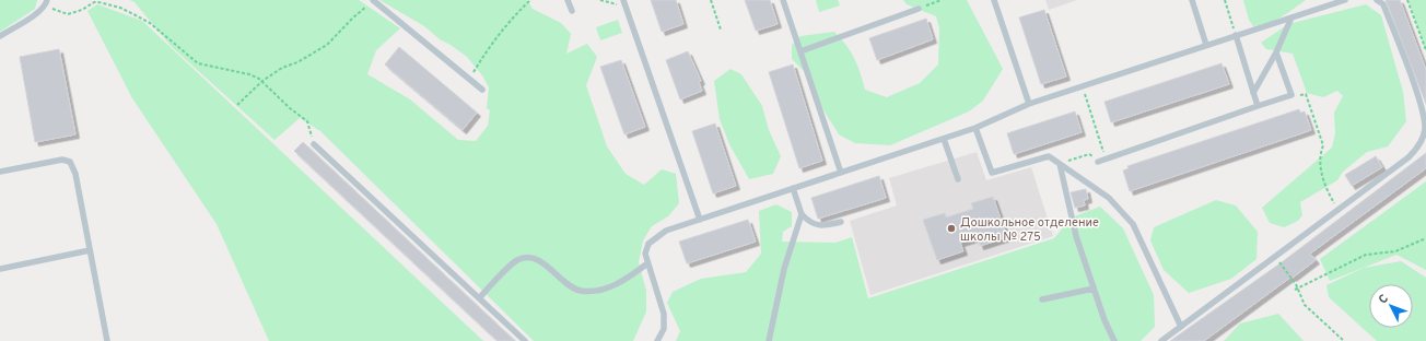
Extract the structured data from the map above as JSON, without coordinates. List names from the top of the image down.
{
  "places": ["Дошкольное отделение школы № 275"],
  "north": "top left"
}
